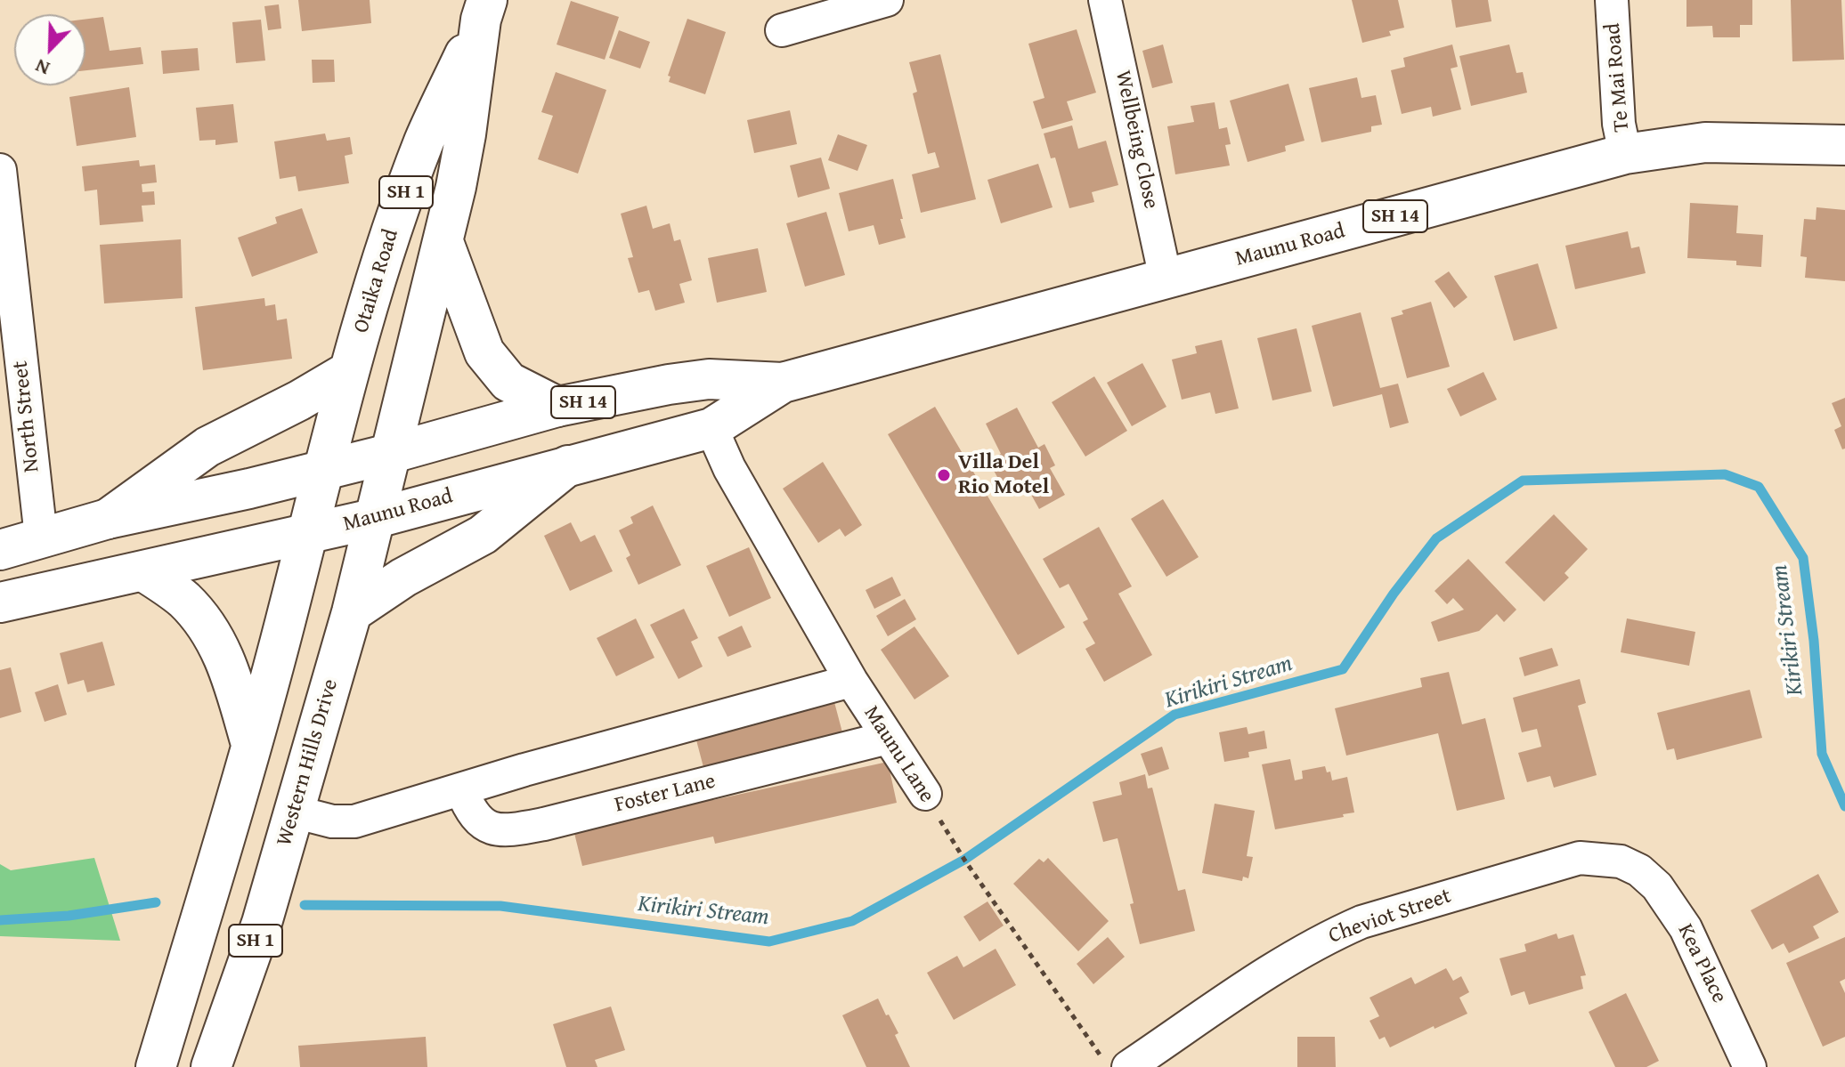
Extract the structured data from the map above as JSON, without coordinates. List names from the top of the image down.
{
  "streets": {
    "main road": [
      "SH 1",
      "SH 14",
      "Maunu Road",
      "Otaika Road",
      "Western Hills Drive"
    ],
    "street": [
      "Te Mai Road",
      "Wellbeing Close",
      "North Street",
      "Maunu Lane",
      "Foster Lane",
      "Cheviot Street",
      "Kea Place"
    ]
  },
  "crossings": [
    ["Te Mai Road", "Maunu Road"],
    ["Wellbeing Close", "Maunu Road"],
    ["SH 1", "Maunu Road"],
    ["SH 1", "Otaika Road"],
    ["Maunu Road", "Otaika Road"],
    ["Maunu Road", "North Street"],
    ["Maunu Road", "Maunu Lane"],
    ["Maunu Road", "Western Hills Drive"],
    ["Otaika Road", "Western Hills Drive"],
    ["Maunu Lane", "Foster Lane"],
    ["Maunu Lane", "Cheviot Street"],
    ["Cheviot Street", "Kea Place"]
  ],
  "water": ["Kirikiri Stream"],
  "places": ["Villa Del Rio Motel"],
  "north": "bottom left"
}
